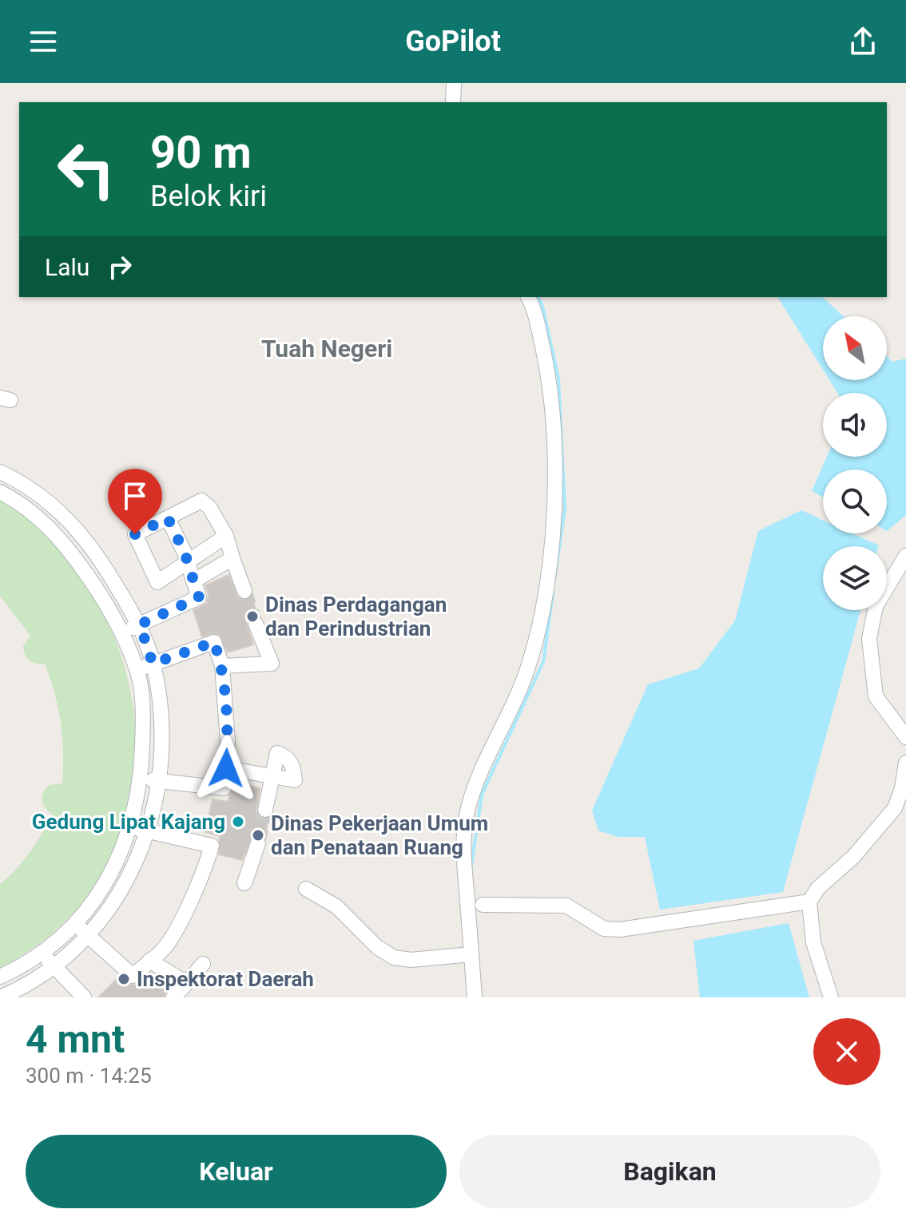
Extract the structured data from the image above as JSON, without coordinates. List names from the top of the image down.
{
  "districts": ["Tuah Negeri"],
  "places": [
    "Dinas Perdagangan dan Perindustrian",
    "Gedung Lipat Kajang",
    "Dinas Pekerjaan Umum dan Penataan Ruang",
    "Inspektorat Daerah"
  ],
  "north": "top left",
  "page": {
    "header": "GoPilot",
    "turn": ["90 m", "Belok kiri"],
    "then": "Lalu",
    "heading": ["4 mnt", "300 m · 14:25"],
    "buttons": ["Keluar", "Bagikan"]
  }
}
